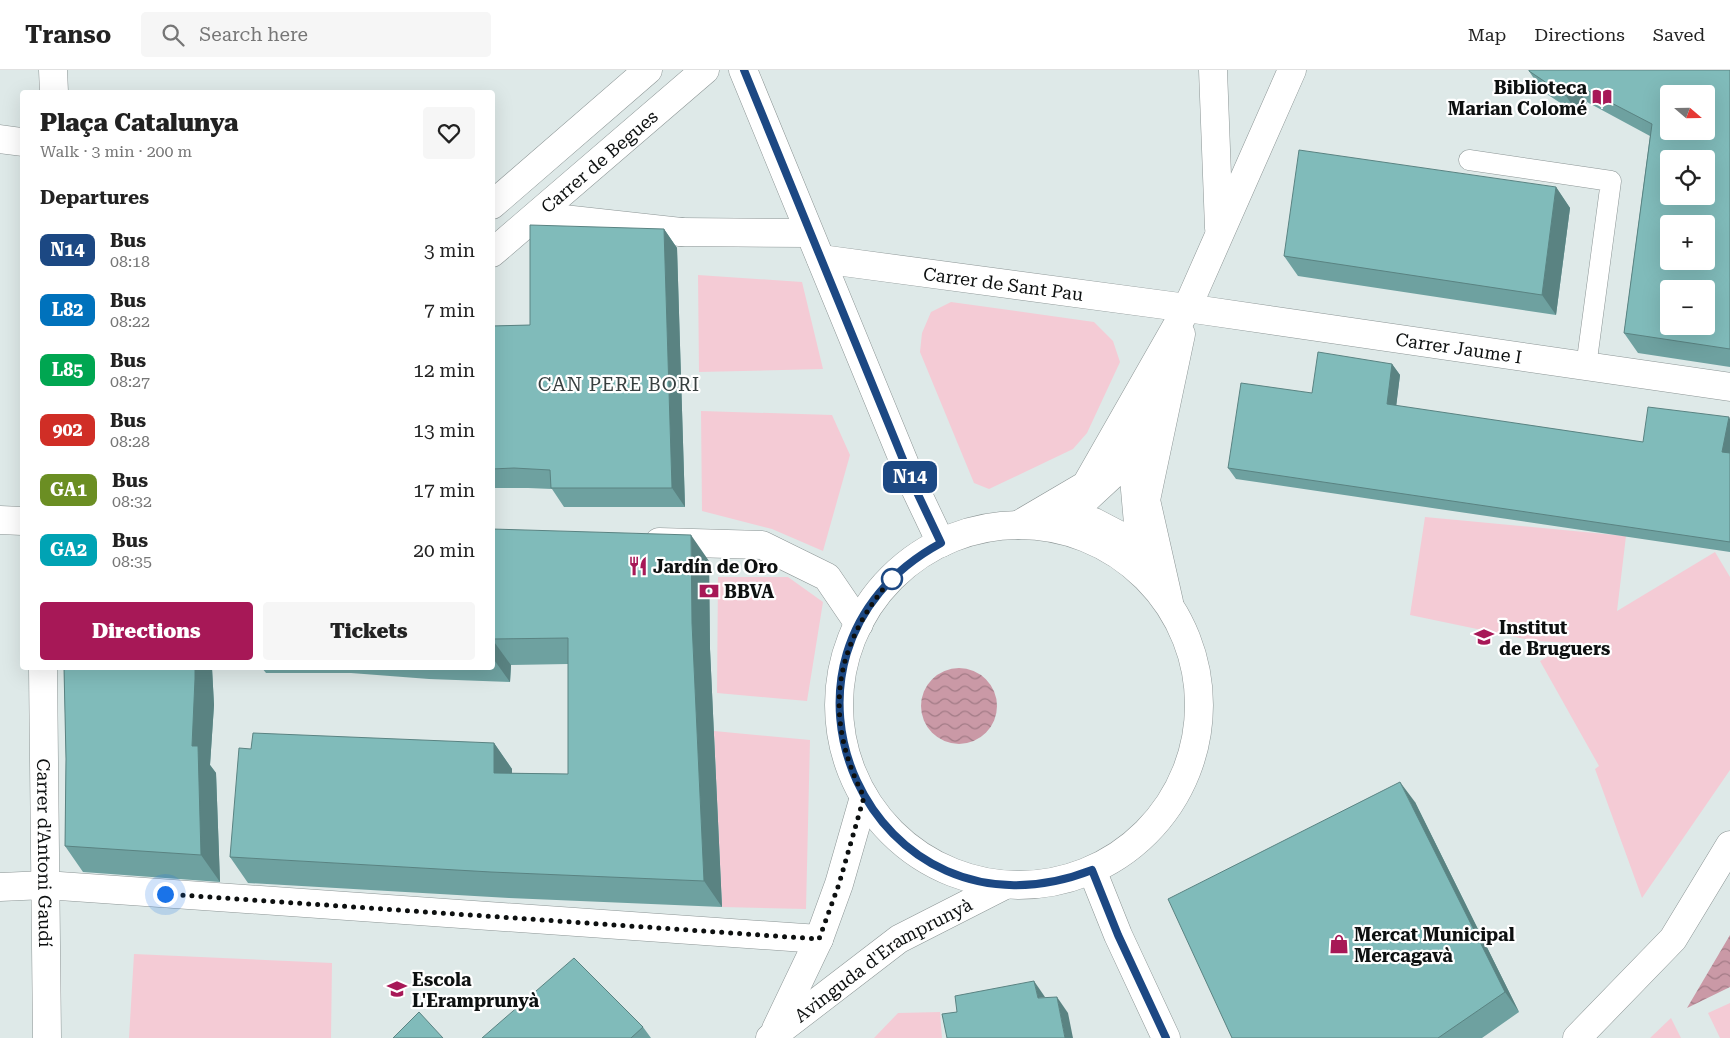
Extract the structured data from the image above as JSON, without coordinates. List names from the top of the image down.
{
  "streets": {
    "street": [
      "Carrer de Begues",
      "Carrer de Sant Pau",
      "Carrer Jaume I",
      "Carrer d'Antoni Gaudí",
      "Avinguda d'Eramprunyà"
    ]
  },
  "crossings": [
    ["Carrer de Sant Pau", "Carrer Jaume I"]
  ],
  "districts": ["CAN PERE BORI"],
  "places": {
    "library": ["Biblioteca Marian Colomé"],
    "restaurant": ["Jardín de Oro"],
    "bank": ["BBVA"],
    "school or university": ["Institut de Bruguers", "Escola L'Eramprunyà"],
    "shop": ["Mercat Municipal Mercagavà"]
  },
  "lines": ["bus line N14"],
  "north": "right",
  "page": {
    "header": "Transo",
    "search": "Search here",
    "nav": ["Map", "Directions", "Saved"],
    "on_map": "N14",
    "map_buttons": ["+", "−"],
    "heading": [
      ["Plaça Catalunya", "Walk · 3 min · 200 m"],
      "Departures"
    ],
    "list": [
      {
        "mark": "N14",
        "name": "Bus",
        "note": "08:18",
        "value": "3 min"
      },
      {
        "mark": "L82",
        "name": "Bus",
        "note": "08:22",
        "value": "7 min"
      },
      {
        "mark": "L85",
        "name": "Bus",
        "note": "08:27",
        "value": "12 min"
      },
      {
        "mark": "902",
        "name": "Bus",
        "note": "08:28",
        "value": "13 min"
      },
      {
        "mark": "GA1",
        "name": "Bus",
        "note": "08:32",
        "value": "17 min"
      },
      {
        "mark": "GA2",
        "name": "Bus",
        "note": "08:35",
        "value": "20 min"
      }
    ],
    "buttons": ["Directions", "Tickets"]
  }
}
